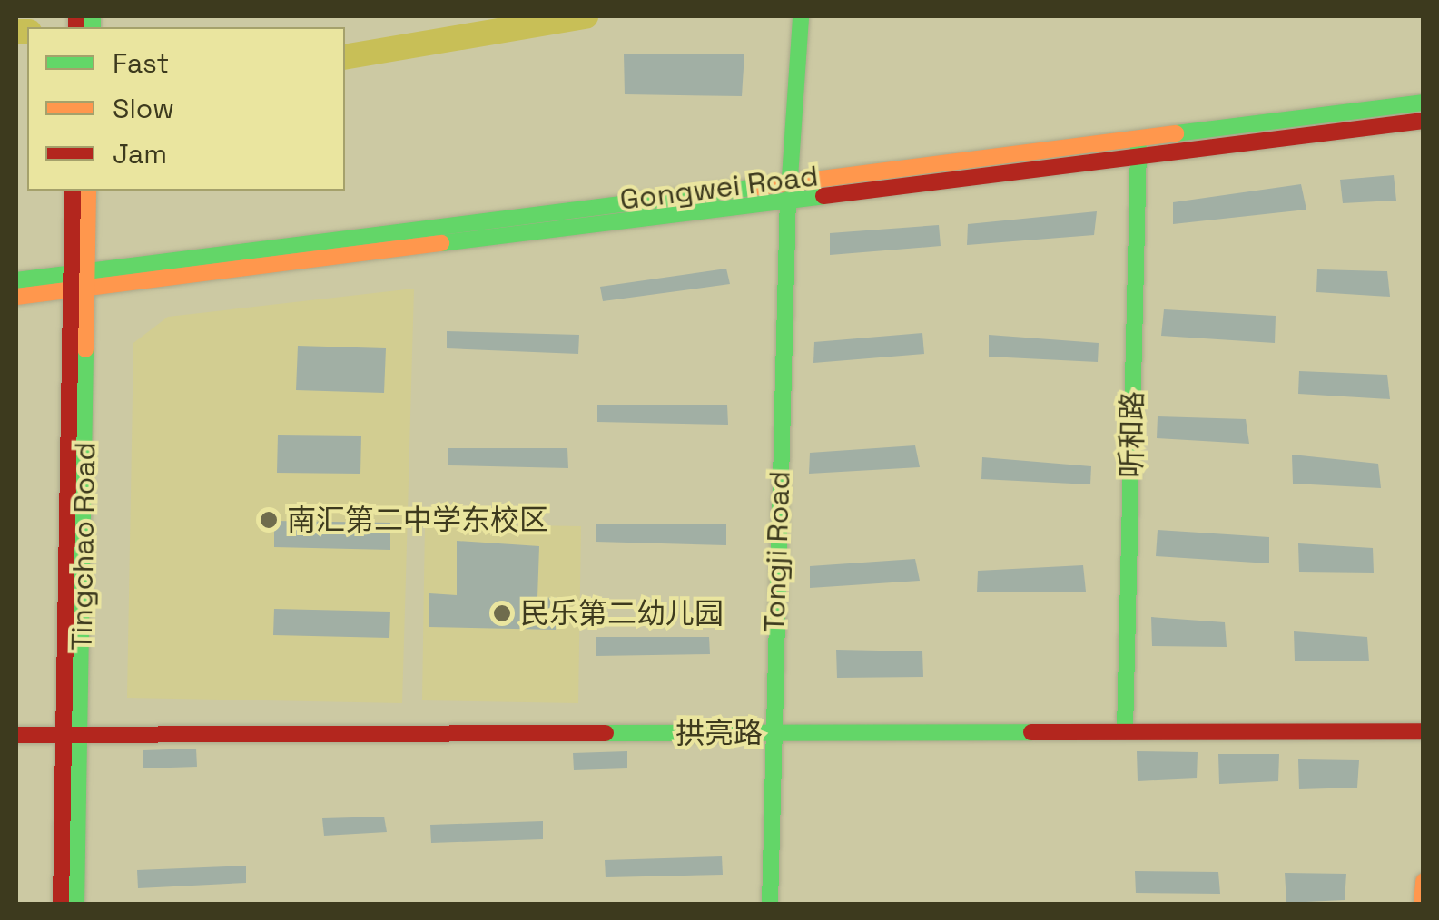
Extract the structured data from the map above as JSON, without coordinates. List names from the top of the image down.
{
  "streets": {
    "main road": [
      "Gongwei Road",
      "听和路",
      "Tingchao Road",
      "Tongji Road",
      "拱亮路"
    ]
  },
  "crossings": [
    ["Gongwei Road", "听和路"],
    ["Gongwei Road", "Tingchao Road"],
    ["Gongwei Road", "Tongji Road"],
    ["听和路", "拱亮路"],
    ["Tingchao Road", "拱亮路"],
    ["Tongji Road", "拱亮路"]
  ],
  "places": ["南汇第二中学东校区", "民乐第二幼儿园"],
  "legend": ["Fast", "Slow", "Jam"]
}
